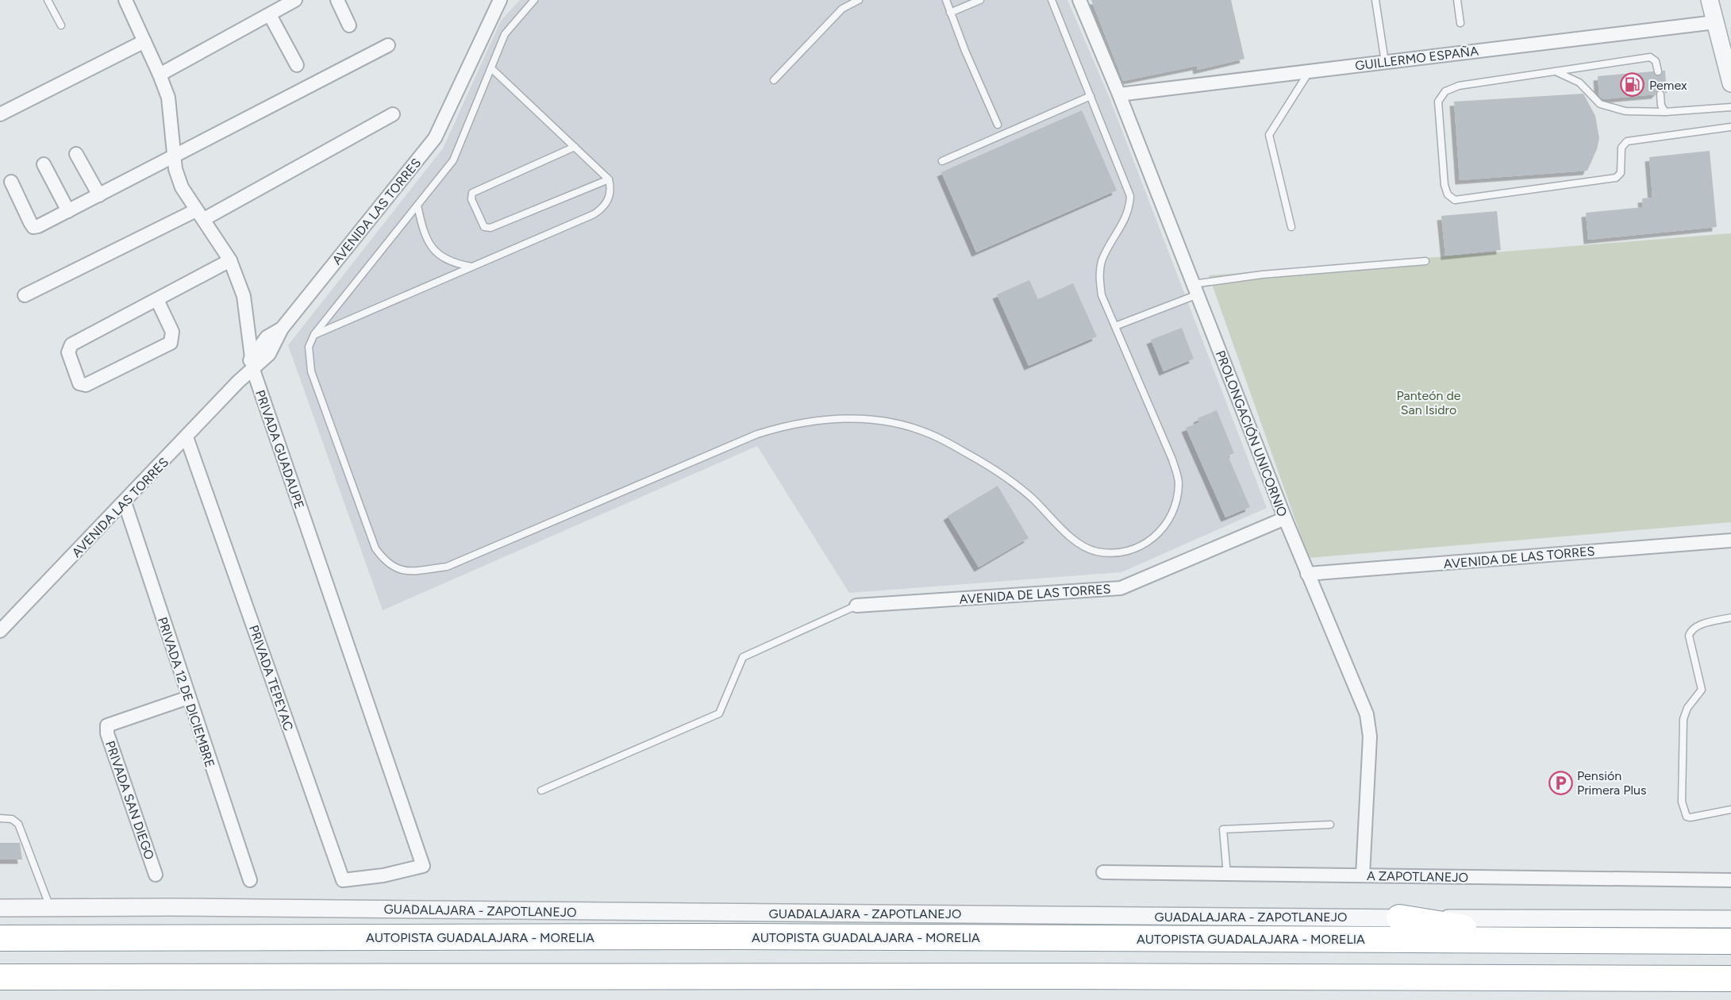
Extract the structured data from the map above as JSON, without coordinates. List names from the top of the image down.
{
  "streets": {
    "highway": ["AUTOPISTA GUADALAJARA - MORELIA"],
    "street": [
      "GUILLERMO ESPAÑA",
      "AVENIDA LAS TORRES",
      "PROLONGACIÓN UNICORNIO",
      "PRIVADA GUADAUPE",
      "AVENIDA DE LAS TORRES",
      "PRIVADA TEPEYAC",
      "PRIVADA 12 DE DICIEMBRE",
      "PRIVADA SAN DIEGO",
      "A ZAPOTLANEJO",
      "GUADALAJARA - ZAPOTLANEJO"
    ]
  },
  "crossings": [
    ["GUILLERMO ESPAÑA", "PROLONGACIÓN UNICORNIO"],
    ["AVENIDA LAS TORRES", "PRIVADA GUADAUPE"],
    ["AVENIDA LAS TORRES", "PRIVADA TEPEYAC"],
    ["AVENIDA LAS TORRES", "PRIVADA 12 DE DICIEMBRE"],
    ["PROLONGACIÓN UNICORNIO", "AVENIDA DE LAS TORRES"],
    ["PROLONGACIÓN UNICORNIO", "A ZAPOTLANEJO"],
    ["PRIVADA GUADAUPE", "PRIVADA TEPEYAC"],
    ["PRIVADA 12 DE DICIEMBRE", "PRIVADA SAN DIEGO"]
  ],
  "parks": ["Panteón de San Isidro"],
  "places": {
    "fuel station": ["Pemex"],
    "parking": ["Pensión Primera Plus"]
  }
}
